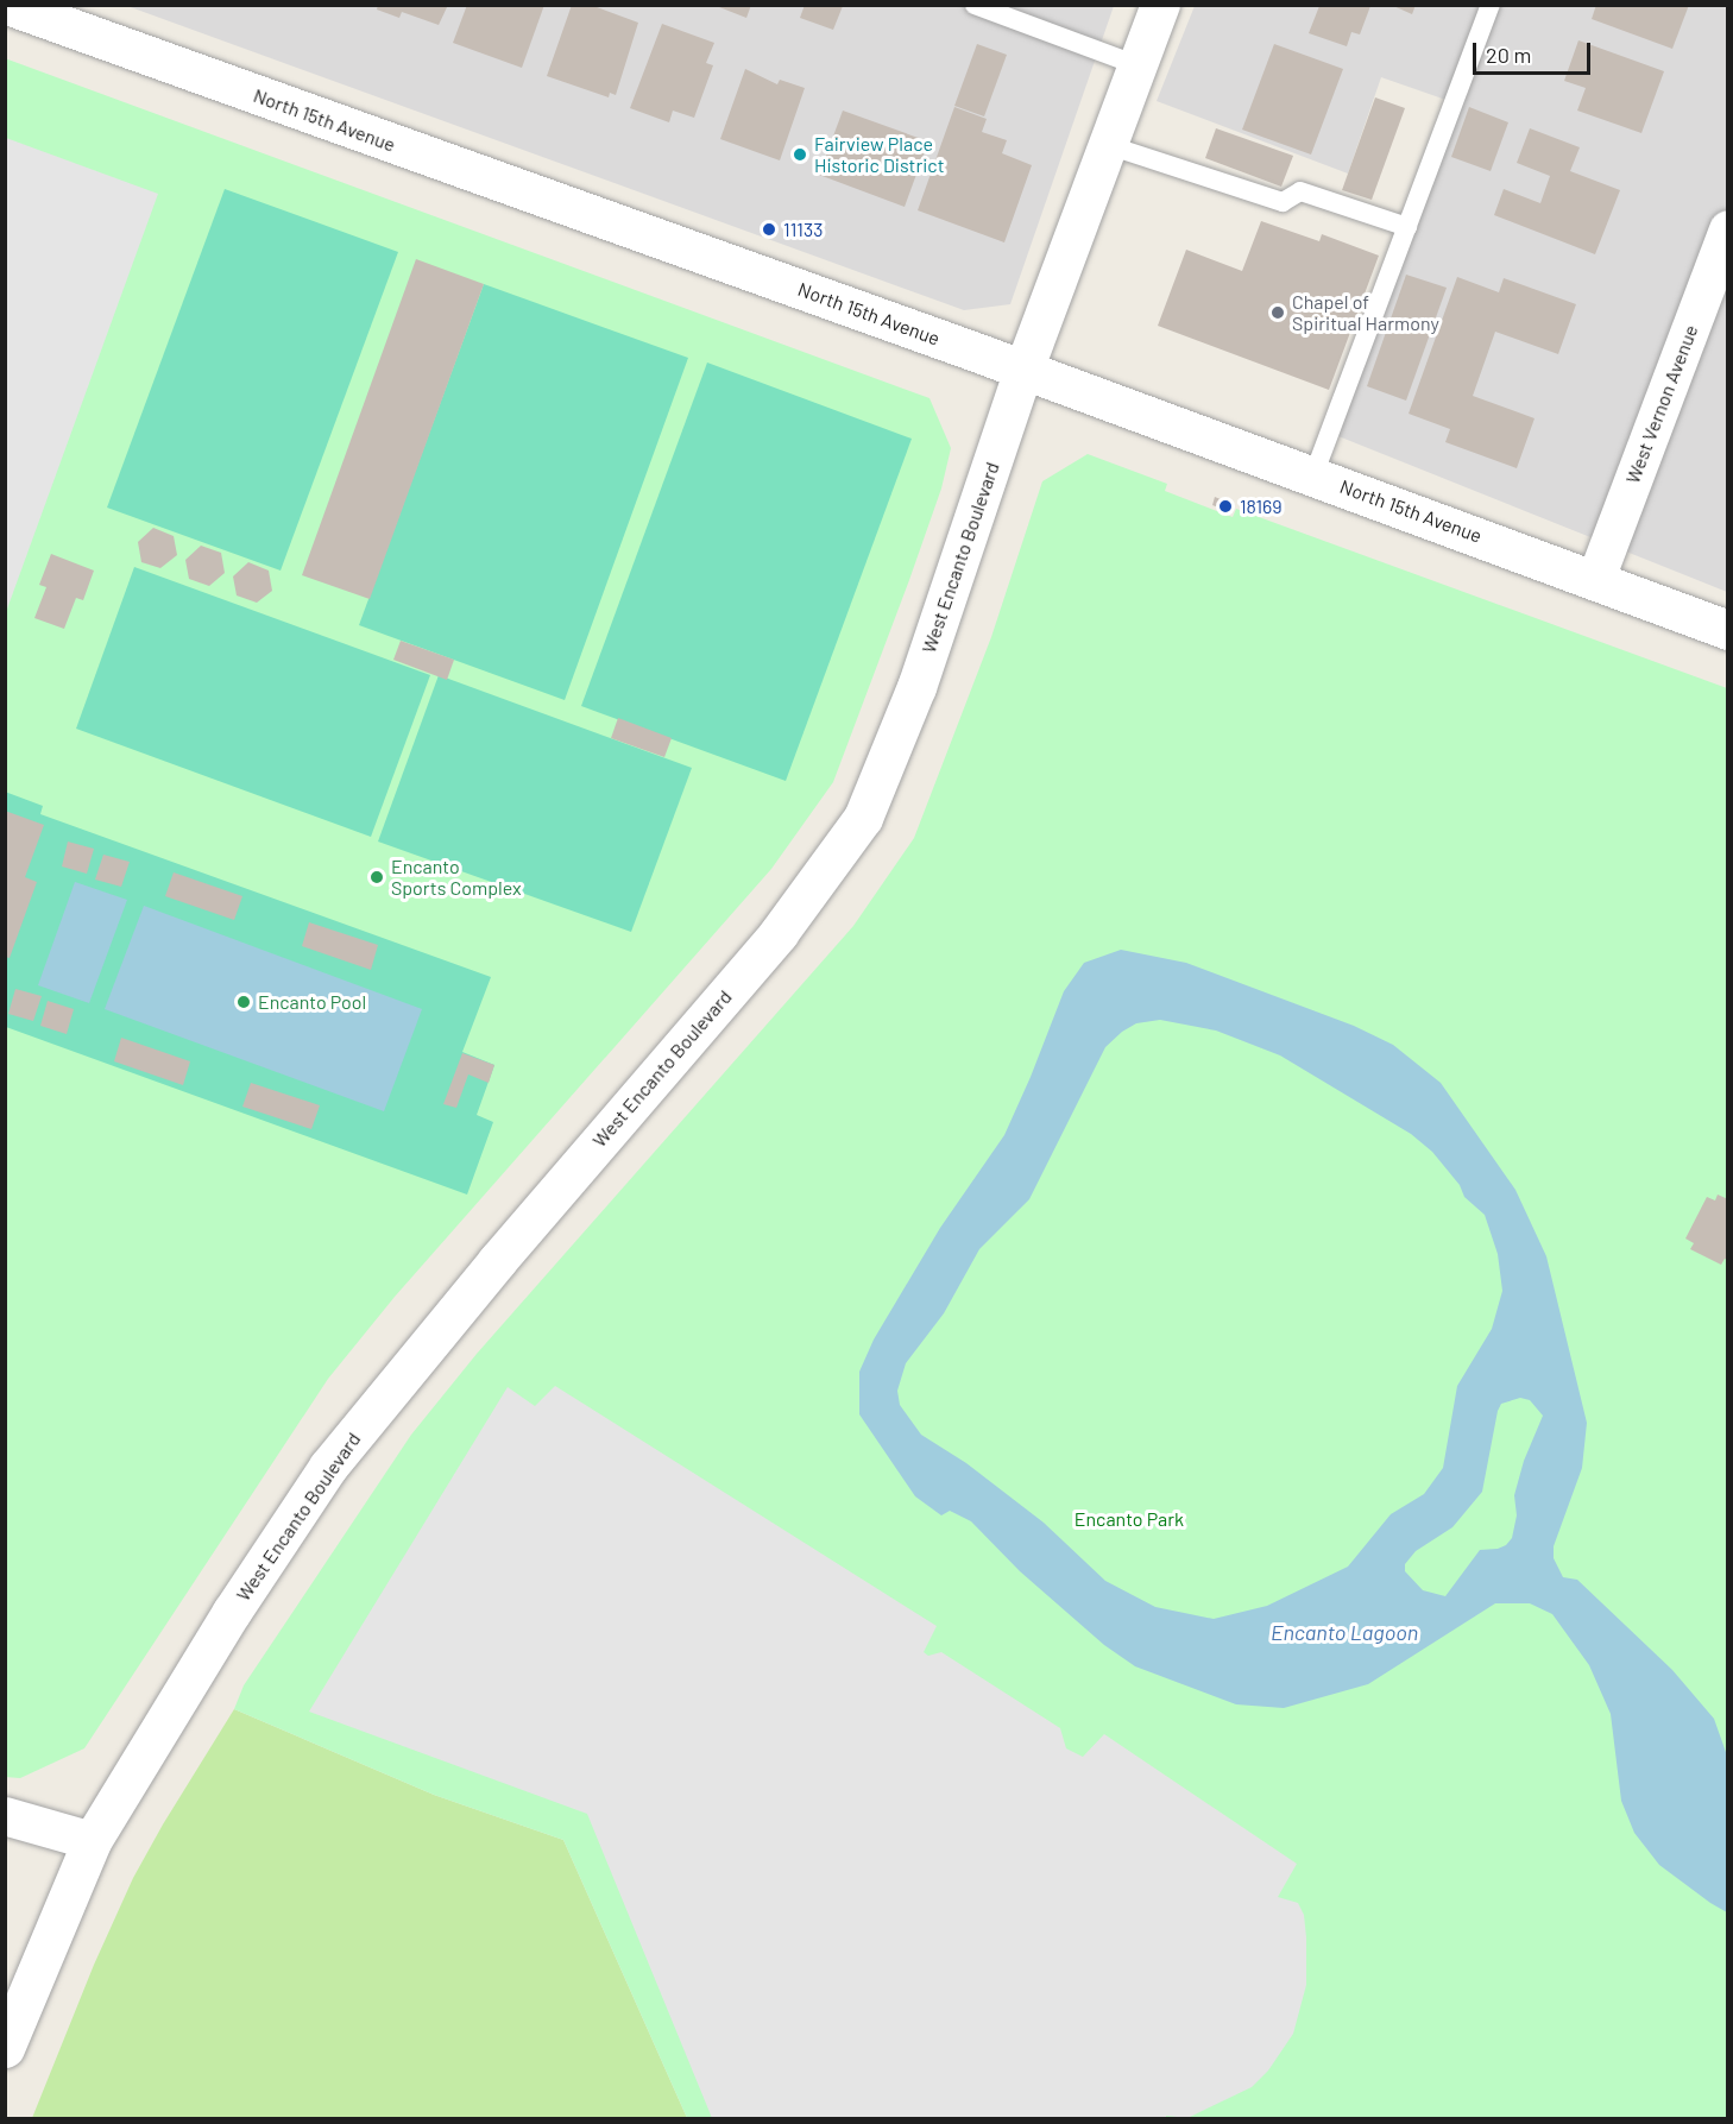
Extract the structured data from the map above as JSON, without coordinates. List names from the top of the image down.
{
  "streets": {
    "street": ["North 15th Avenue", "West Vernon Avenue", "West Encanto Boulevard"]
  },
  "crossings": [
    ["North 15th Avenue", "West Vernon Avenue"],
    ["North 15th Avenue", "West Encanto Boulevard"]
  ],
  "water": ["Encanto Lagoon"],
  "parks": ["Encanto Park"],
  "places": [
    "Fairview Place Historic District",
    "11133",
    "Chapel of Spiritual Harmony",
    "18169",
    "Encanto Sports Complex",
    "Encanto Pool"
  ],
  "scale_bar": "20 m"
}
